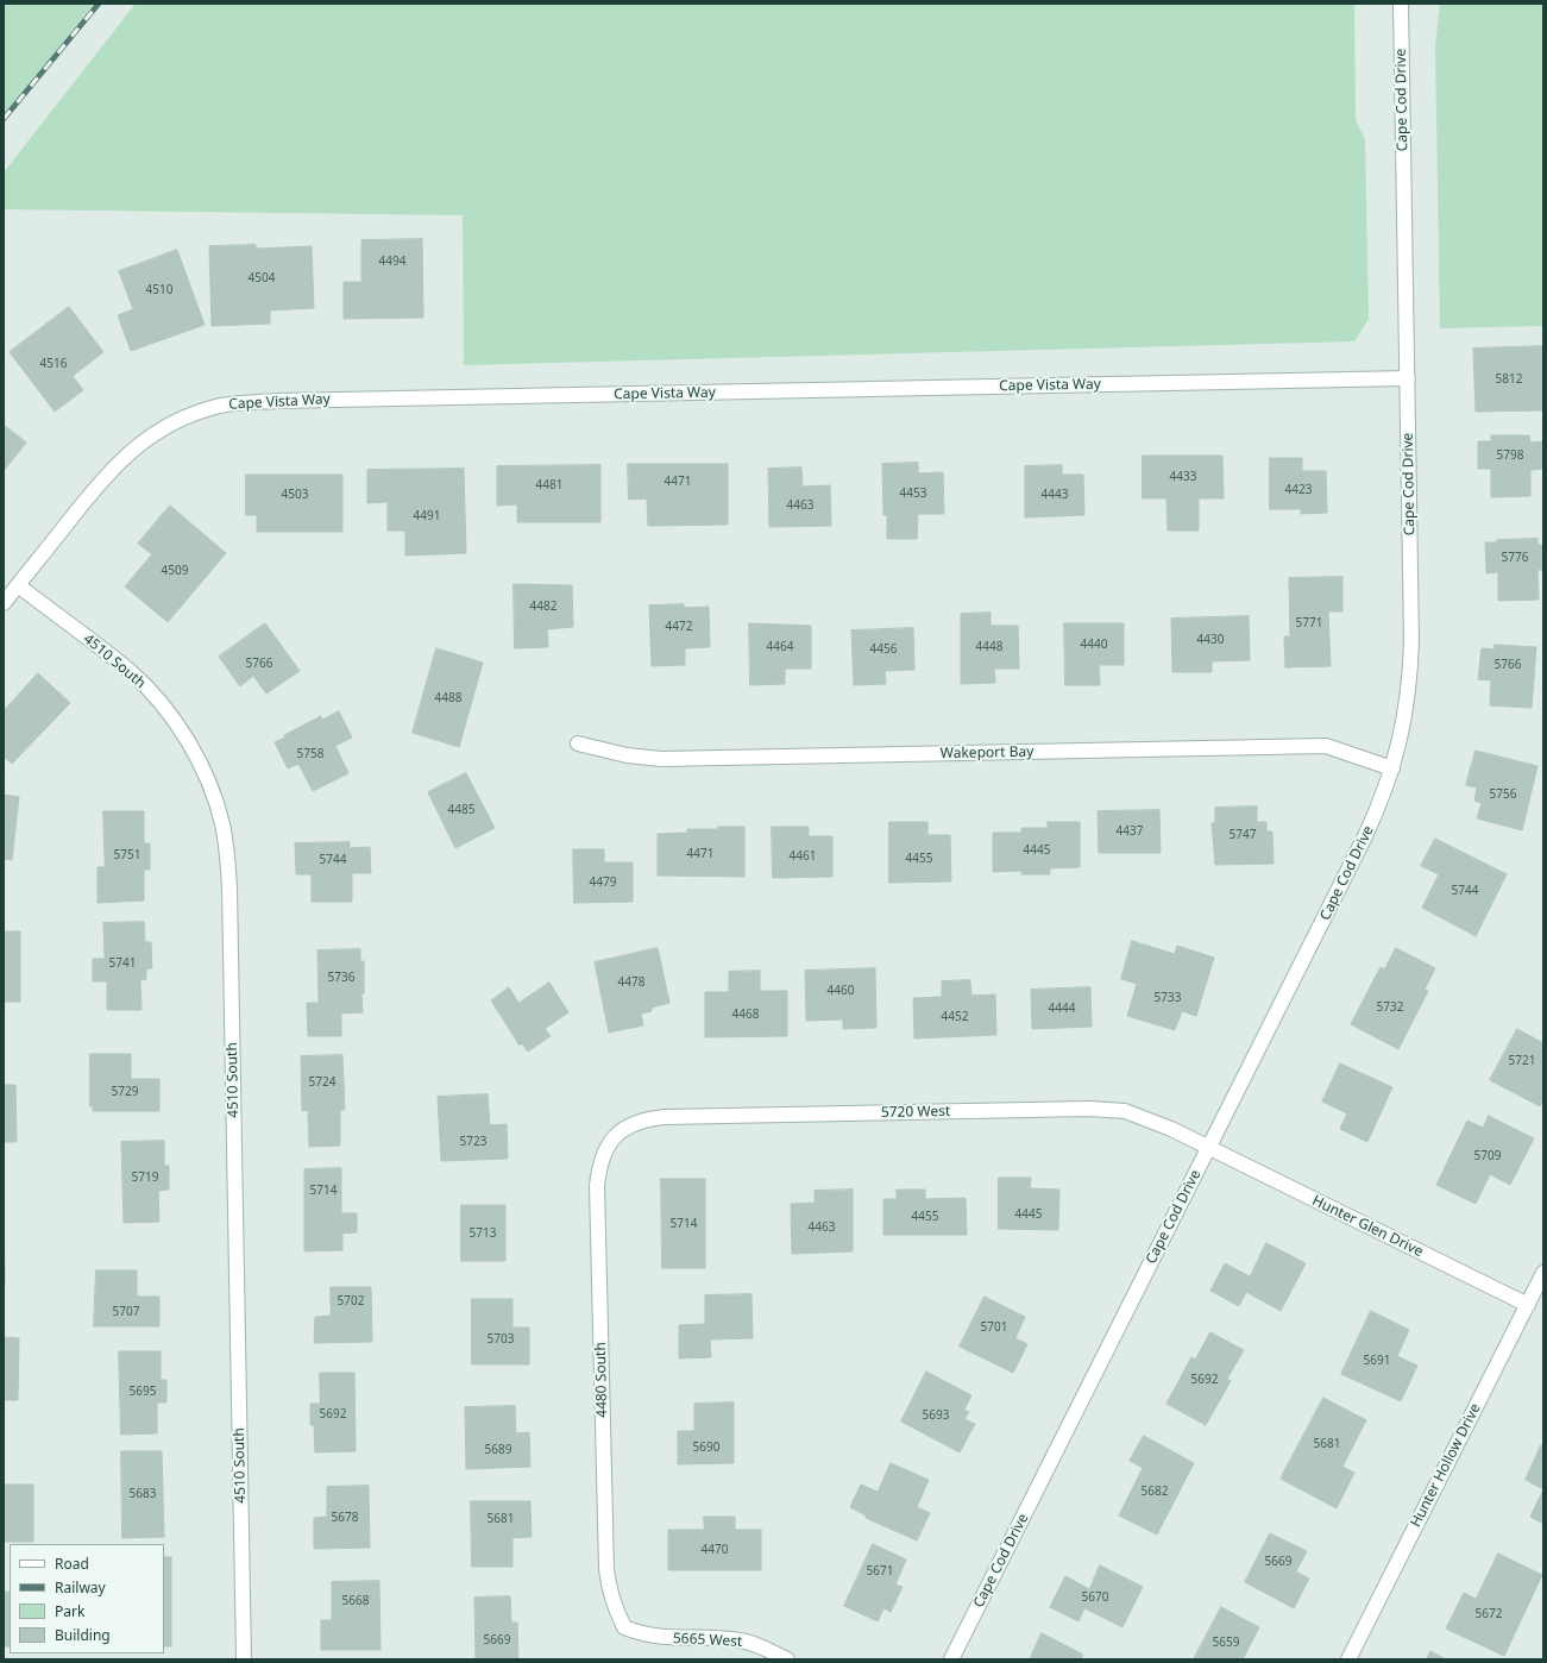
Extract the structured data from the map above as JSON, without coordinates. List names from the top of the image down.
{
  "streets": {
    "street": [
      "Cape Cod Drive",
      "Cape Vista Way",
      "4510 South",
      "Wakeport Bay",
      "5720 West",
      "Hunter Glen Drive",
      "4480 South",
      "Hunter Hollow Drive",
      "5665 West"
    ]
  },
  "crossings": [
    ["Cape Cod Drive", "Cape Vista Way"],
    ["Cape Cod Drive", "Wakeport Bay"],
    ["Cape Cod Drive", "5720 West"],
    ["Cape Cod Drive", "Hunter Glen Drive"],
    ["Cape Vista Way", "4510 South"],
    ["5720 West", "Hunter Glen Drive"],
    ["5720 West", "4480 South"],
    ["Hunter Glen Drive", "Hunter Hollow Drive"],
    ["4480 South", "5665 West"]
  ],
  "house_numbers": [
    "4494",
    "4504",
    "4510",
    "4516",
    "5812",
    "5798",
    "4433",
    "4471",
    "4481",
    "4423",
    "4453",
    "4503",
    "4443",
    "4463",
    "4491",
    "5776",
    "4509",
    "4482",
    "5771",
    "4472",
    "4430",
    "4440",
    "4464",
    "4448",
    "4456",
    "5766",
    "5766",
    "4488",
    "5758",
    "5756",
    "4485",
    "4437",
    "5747",
    "4445",
    "4471",
    "5751",
    "4461",
    "4455",
    "5744",
    "4479",
    "5744",
    "5741",
    "5736",
    "4478",
    "4460",
    "5733",
    "5732",
    "4444",
    "4468",
    "4452",
    "5721",
    "5724",
    "5729",
    "5723",
    "5709",
    "5719",
    "5714",
    "4445",
    "4455",
    "5714",
    "4463",
    "5713",
    "5702",
    "5707",
    "5701",
    "5703",
    "5691",
    "5692",
    "5695",
    "5692",
    "5693",
    "5681",
    "5690",
    "5689",
    "5682",
    "5683",
    "5678",
    "5681",
    "4470",
    "5669",
    "5671",
    "5670",
    "5668",
    "5672",
    "5669",
    "5659"
  ],
  "legend": [
    "Road",
    "Railway",
    "Park",
    "Building"
  ]
}
